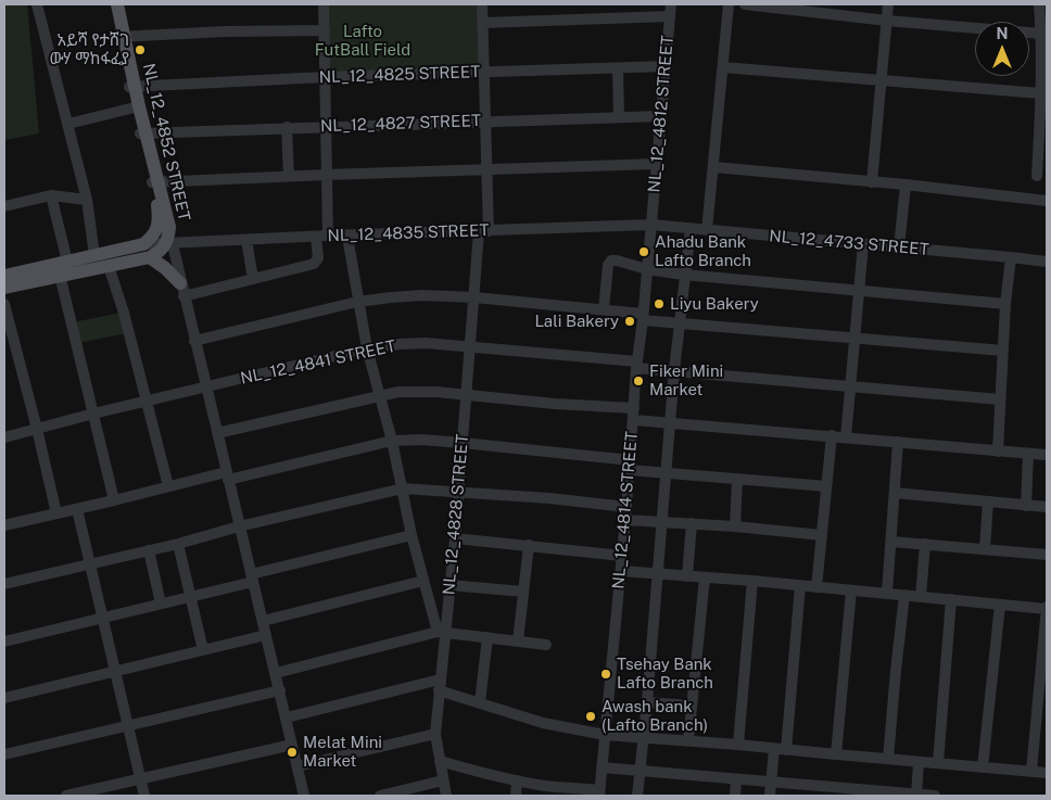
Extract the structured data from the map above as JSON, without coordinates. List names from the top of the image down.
{
  "streets": {
    "main road": ["NL_12_4852 STREET"],
    "street": [
      "NL_12_4825 STREET",
      "NL_12_4812 STREET",
      "NL_12_4827 STREET",
      "NL_12_4835 STREET",
      "NL_12_4733 STREET",
      "NL_12_4841 STREET",
      "NL_12_4814 STREET",
      "NL_12_4828 STREET"
    ]
  },
  "crossings": [
    ["NL_12_4825 STREET", "NL_12_4812 STREET"],
    ["NL_12_4825 STREET", "NL_12_4852 STREET"],
    ["NL_12_4825 STREET", "NL_12_4828 STREET"],
    ["NL_12_4812 STREET", "NL_12_4827 STREET"],
    ["NL_12_4812 STREET", "NL_12_4835 STREET"],
    ["NL_12_4812 STREET", "NL_12_4733 STREET"],
    ["NL_12_4812 STREET", "NL_12_4814 STREET"],
    ["NL_12_4827 STREET", "NL_12_4852 STREET"],
    ["NL_12_4827 STREET", "NL_12_4828 STREET"],
    ["NL_12_4852 STREET", "NL_12_4835 STREET"],
    ["NL_12_4835 STREET", "NL_12_4733 STREET"],
    ["NL_12_4835 STREET", "NL_12_4814 STREET"],
    ["NL_12_4835 STREET", "NL_12_4828 STREET"],
    ["NL_12_4733 STREET", "NL_12_4814 STREET"],
    ["NL_12_4841 STREET", "NL_12_4814 STREET"],
    ["NL_12_4841 STREET", "NL_12_4828 STREET"]
  ],
  "parks": ["Lafto FutBall Field"],
  "places": [
    "አይሻ የታሸገ ውሃ ማከፋፈያ",
    "Ahadu Bank Lafto Branch",
    "Liyu Bakery",
    "Lali Bakery",
    "Fiker Mini Market",
    "Tsehay Bank Lafto Branch",
    "Awash bank (Lafto Branch)",
    "Melat Mini Market"
  ],
  "north": "top"
}
